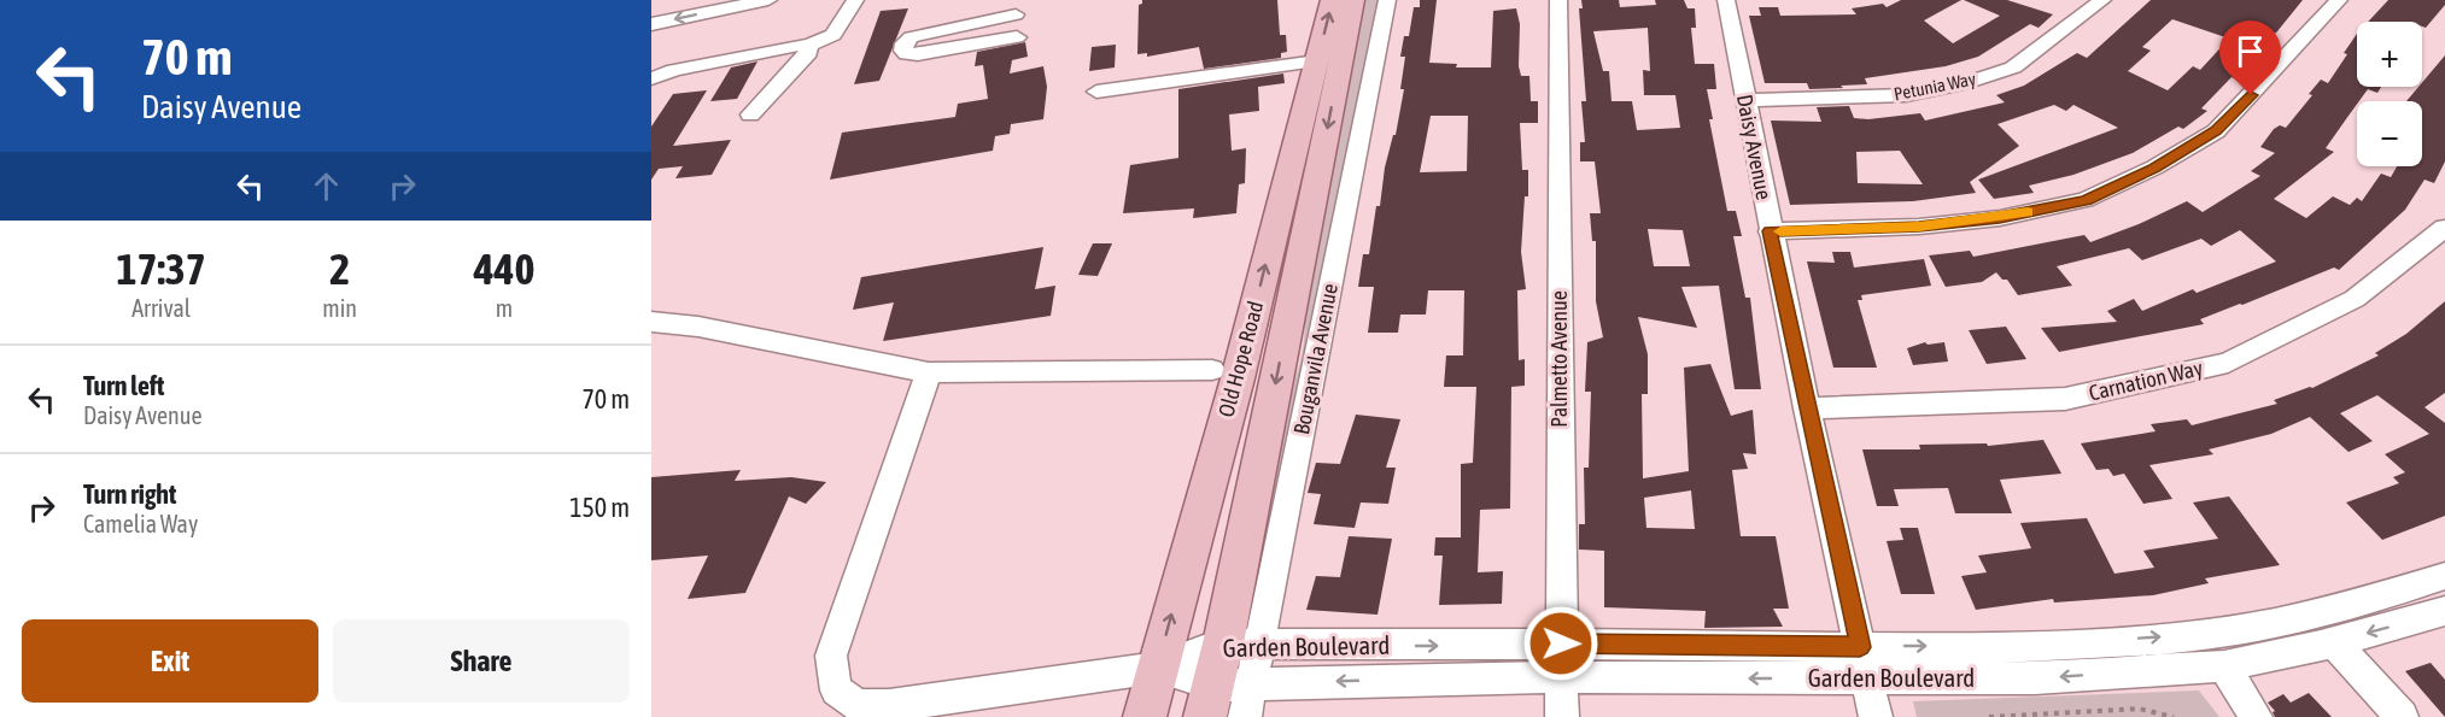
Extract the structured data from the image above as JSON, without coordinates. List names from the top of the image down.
{
  "streets": {
    "main road": ["Old Hope Road"],
    "street": [
      "Petunia Way",
      "Daisy Avenue",
      "Bouganvila Avenue",
      "Palmetto Avenue",
      "Carnation Way",
      "Garden Boulevard"
    ]
  },
  "crossings": [
    ["Petunia Way", "Daisy Avenue"],
    ["Daisy Avenue", "Carnation Way"],
    ["Daisy Avenue", "Garden Boulevard"],
    ["Old Hope Road", "Bouganvila Avenue"],
    ["Old Hope Road", "Garden Boulevard"],
    ["Bouganvila Avenue", "Garden Boulevard"],
    ["Palmetto Avenue", "Garden Boulevard"]
  ],
  "page": {
    "turn": ["70 m", "Daisy Avenue"],
    "map_buttons": ["+", "−"],
    "eta": [
      "17:37",
      "Arrival",
      "2",
      "min",
      "440",
      "m"
    ],
    "list": [
      {
        "name": "Turn left",
        "note": "Daisy Avenue",
        "value": "70 m"
      },
      {
        "name": "Turn right",
        "note": "Camelia Way",
        "value": "150 m"
      }
    ],
    "buttons": ["Exit", "Share"]
  }
}
